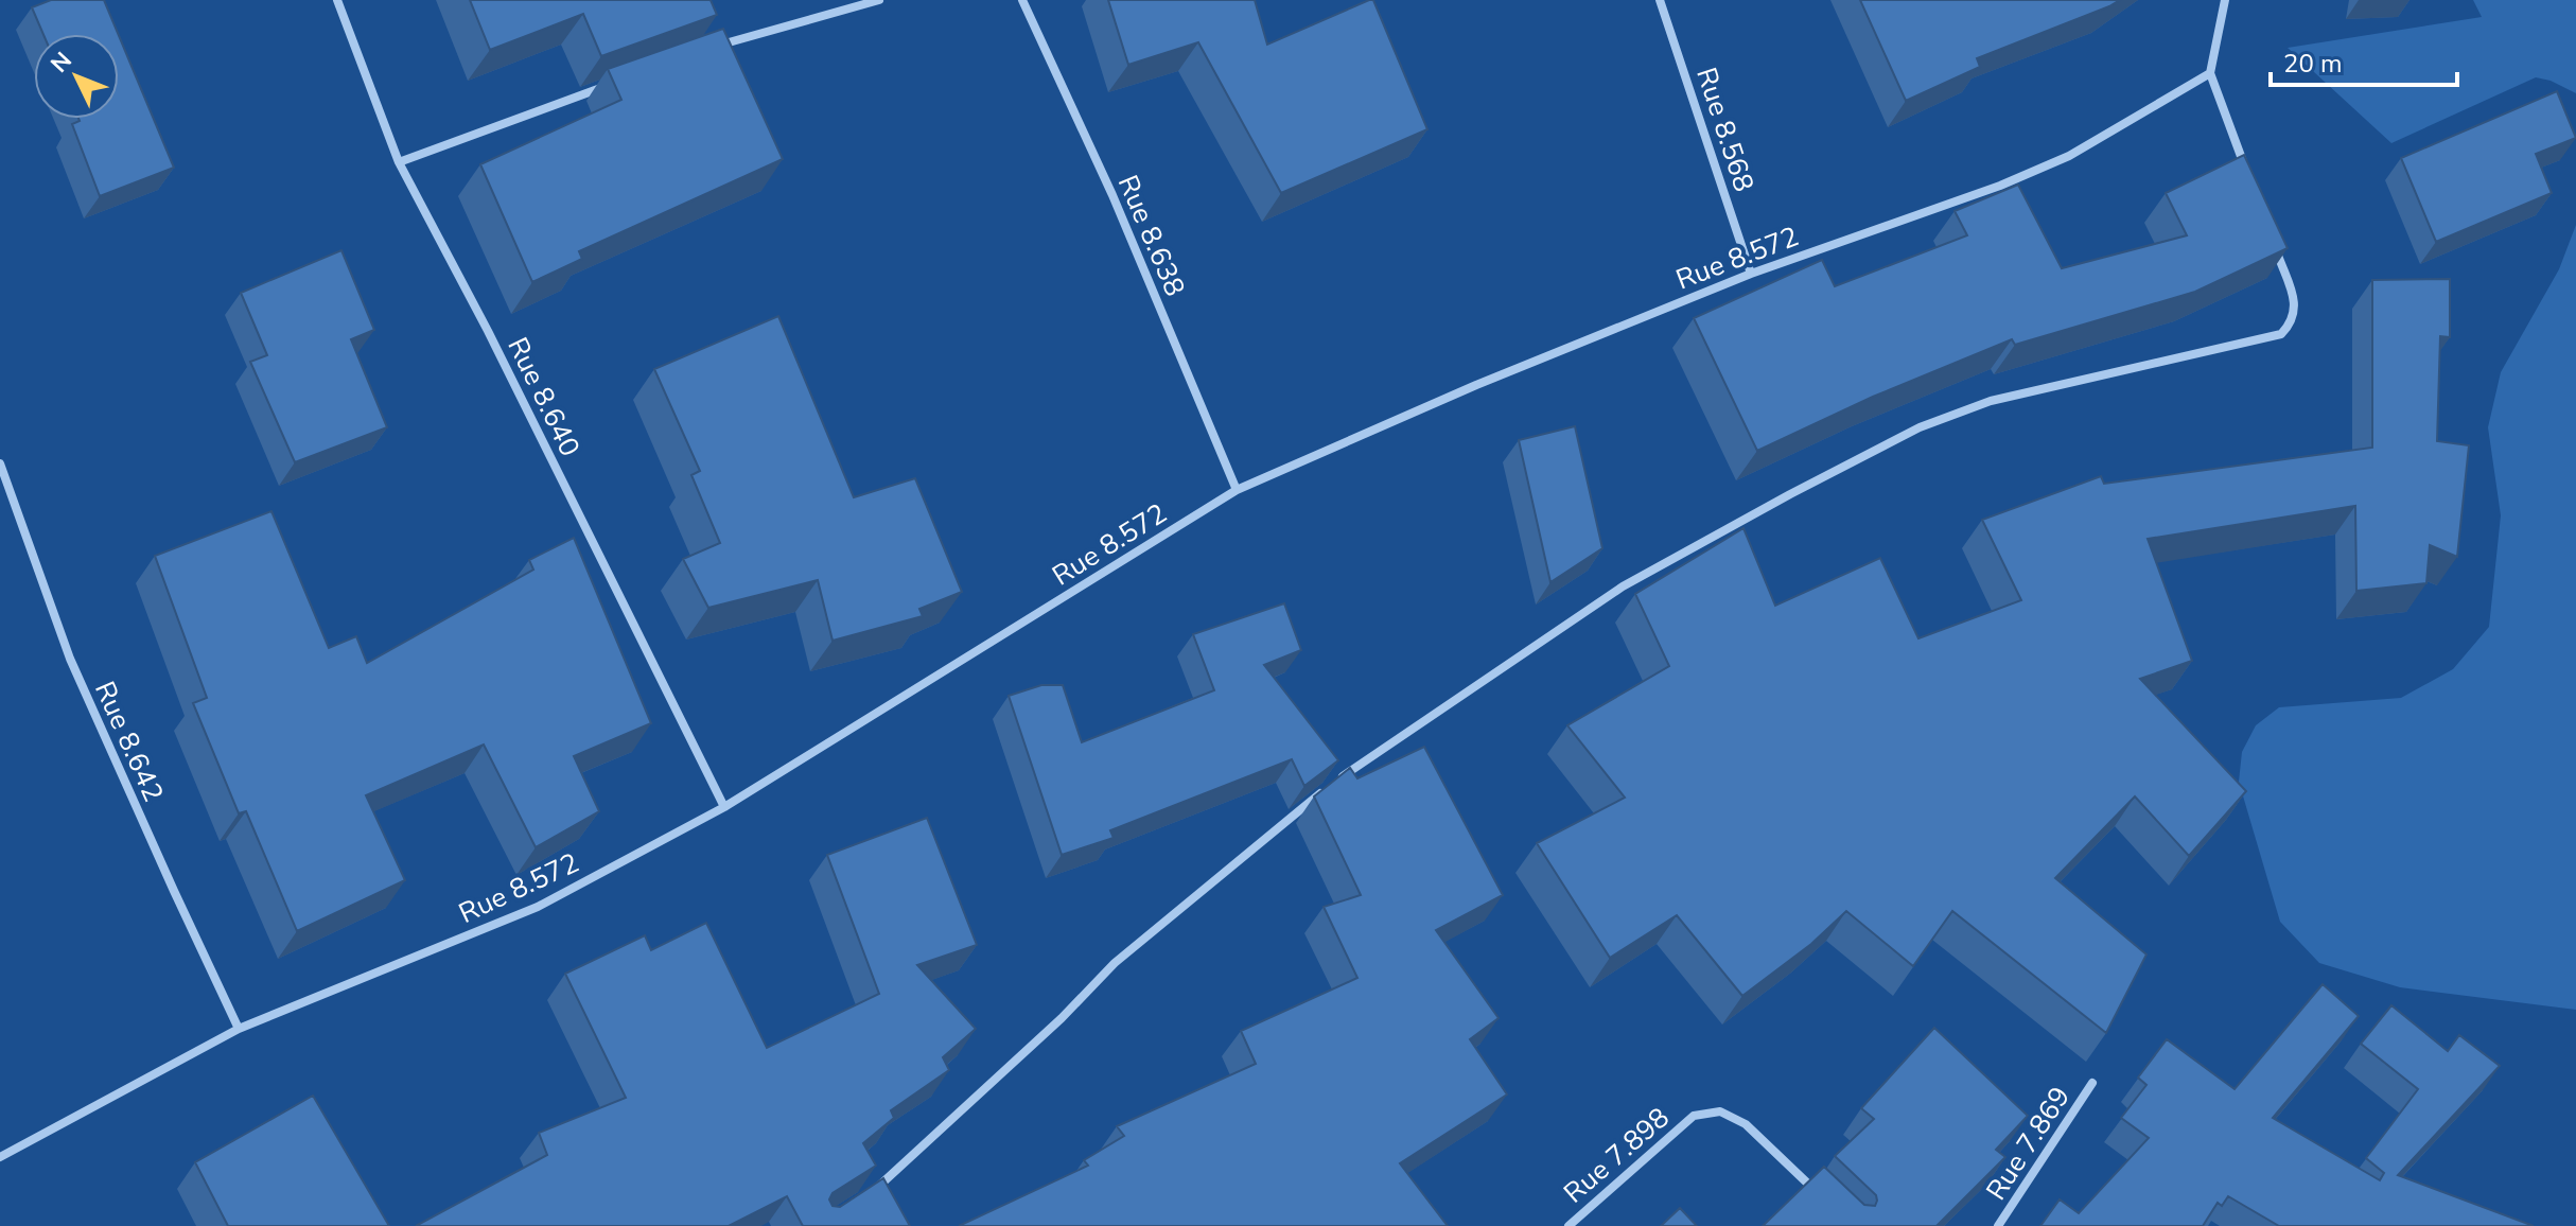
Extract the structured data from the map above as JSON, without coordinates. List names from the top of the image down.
{
  "streets": {
    "street": [
      "Rue 8.568",
      "Rue 8.638",
      "Rue 8.572",
      "Rue 8.640",
      "Rue 8.642",
      "Rue 7.869",
      "Rue 7.898"
    ]
  },
  "crossings": [
    ["Rue 8.568", "Rue 8.572"],
    ["Rue 8.638", "Rue 8.572"],
    ["Rue 8.572", "Rue 8.640"],
    ["Rue 8.572", "Rue 8.642"]
  ],
  "scale_bar": "20 m",
  "north": "top left"
}
